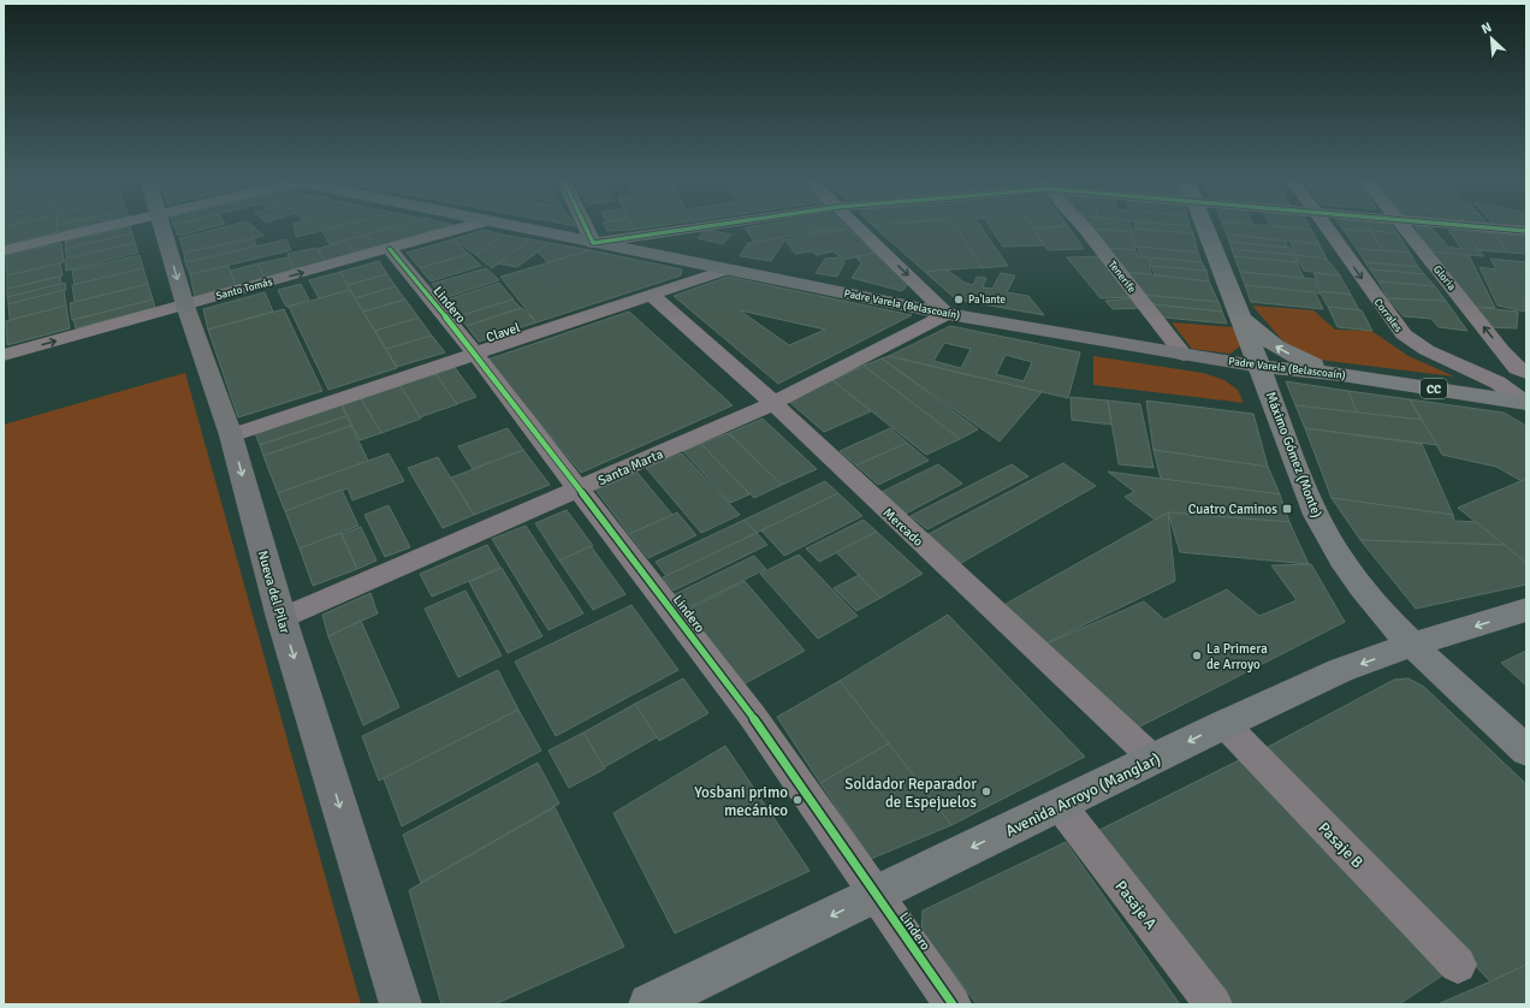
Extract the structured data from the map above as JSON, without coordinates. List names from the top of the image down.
{
  "streets": {
    "main road": [
      "Padre Varela (Belascoaín)",
      "CC",
      "Máximo Gómez (Monte)",
      "Nueva del Pilar",
      "Avenida Arroyo (Manglar)"
    ],
    "street": [
      "Tenerife",
      "Gloria",
      "Santo Tomás",
      "Lindero",
      "Corrales",
      "Clavel",
      "Santa Marta",
      "Mercado",
      "Pasaje B",
      "Pasaje A"
    ]
  },
  "crossings": [
    ["Tenerife", "Padre Varela (Belascoaín)"],
    ["Santo Tomás", "Lindero"],
    ["Santo Tomás", "Nueva del Pilar"],
    ["Lindero", "Clavel"],
    ["Lindero", "Santa Marta"],
    ["Lindero", "Avenida Arroyo (Manglar)"],
    ["Padre Varela (Belascoaín)", "Corrales"],
    ["Padre Varela (Belascoaín)", "Clavel"],
    ["Padre Varela (Belascoaín)", "Máximo Gómez (Monte)"],
    ["Padre Varela (Belascoaín)", "Santa Marta"],
    ["Clavel", "Mercado"],
    ["Clavel", "Nueva del Pilar"],
    ["Máximo Gómez (Monte)", "Avenida Arroyo (Manglar)"],
    ["Santa Marta", "Mercado"],
    ["Santa Marta", "Nueva del Pilar"],
    ["Mercado", "Avenida Arroyo (Manglar)"],
    ["Avenida Arroyo (Manglar)", "Pasaje B"],
    ["Avenida Arroyo (Manglar)", "Pasaje A"]
  ],
  "one_way": [
    "Gloria",
    "Santo Tomás",
    "Corrales",
    "Nueva del Pilar",
    "Avenida Arroyo (Manglar)"
  ],
  "places": {
    "other": [
      "Pa'lante",
      "La Primera de Arroyo",
      "Soldador Reparador de Espejuelos",
      "Yosbani primo mecánico"
    ],
    "transit": ["Cuatro Caminos"]
  },
  "north": "top left"
}
